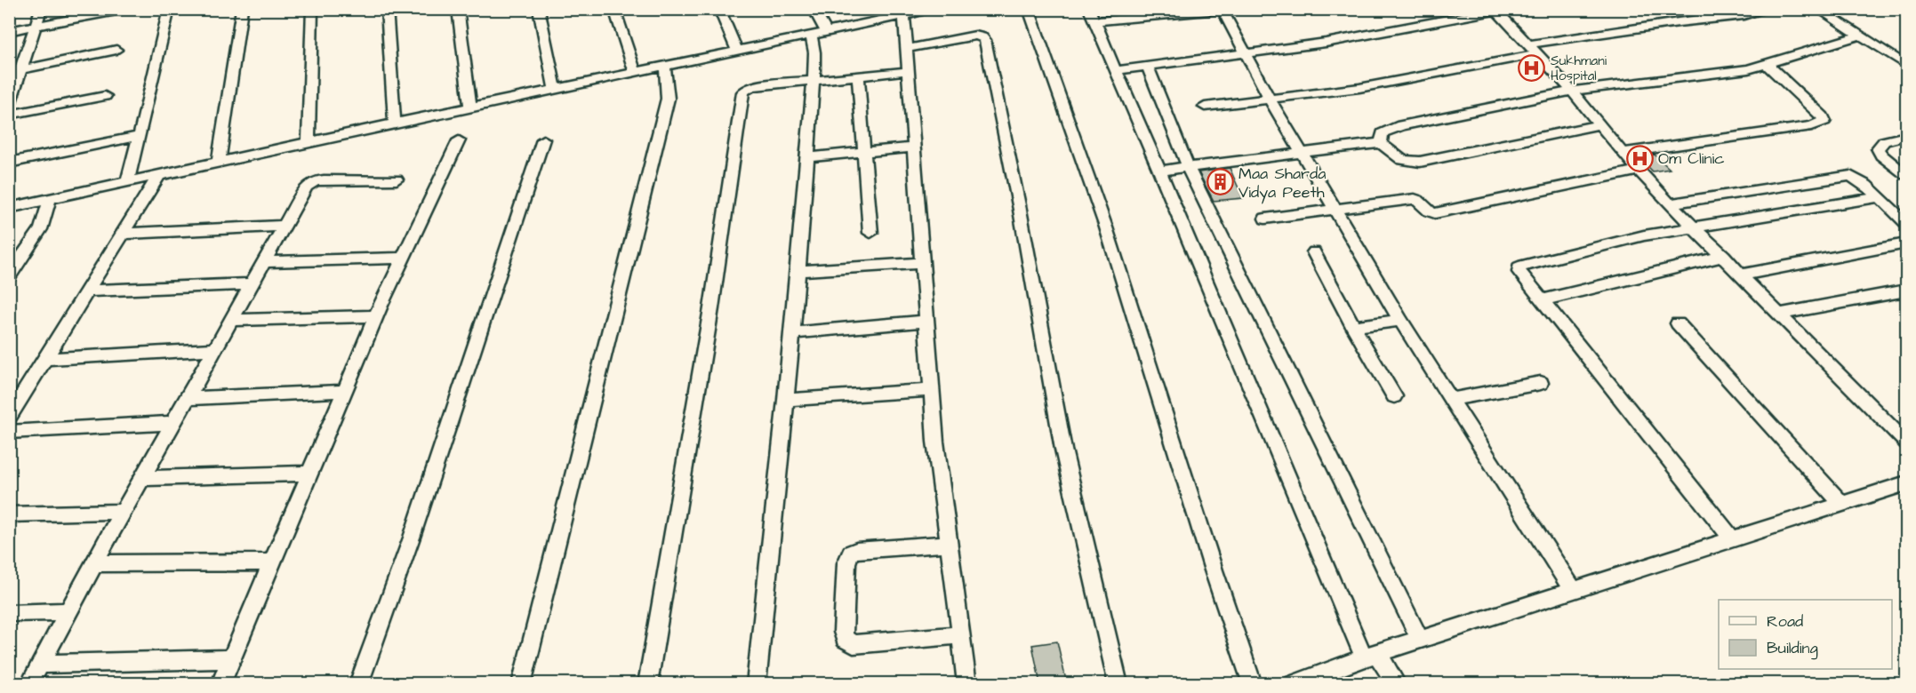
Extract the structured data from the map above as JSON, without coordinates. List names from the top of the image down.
{
  "places": {
    "hospital": ["Sukhmani Hospital", "Om Clinic"],
    "building": ["Maa Sharda Vidya Peeth"]
  },
  "legend": ["Road", "Building"]
}
